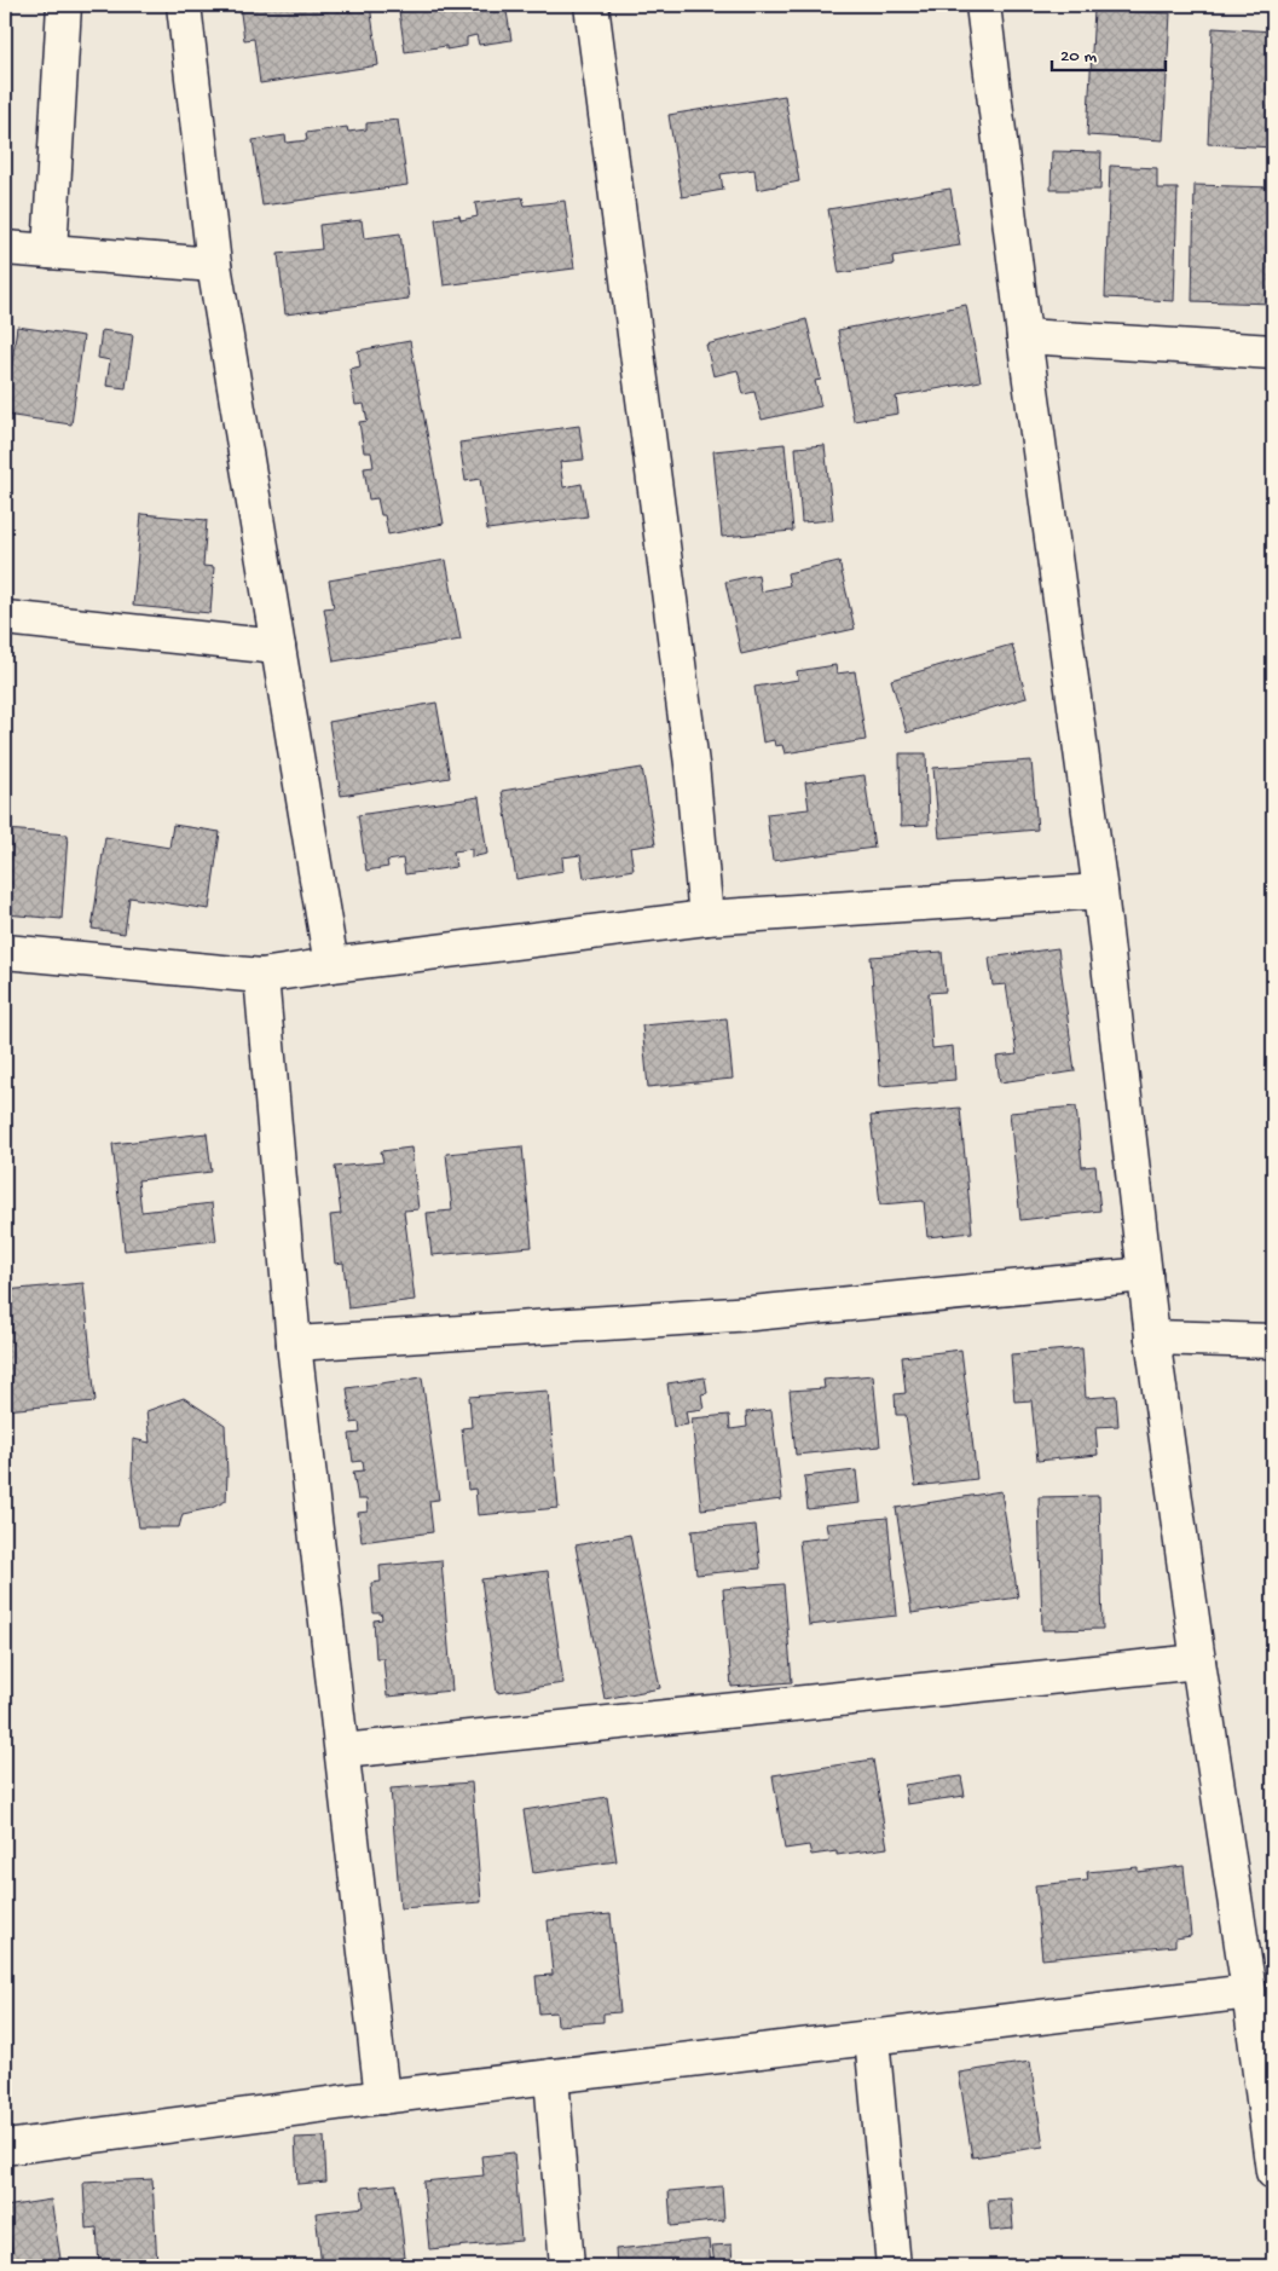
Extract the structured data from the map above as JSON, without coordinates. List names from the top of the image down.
{
  "scale_bar": "20 m"
}
